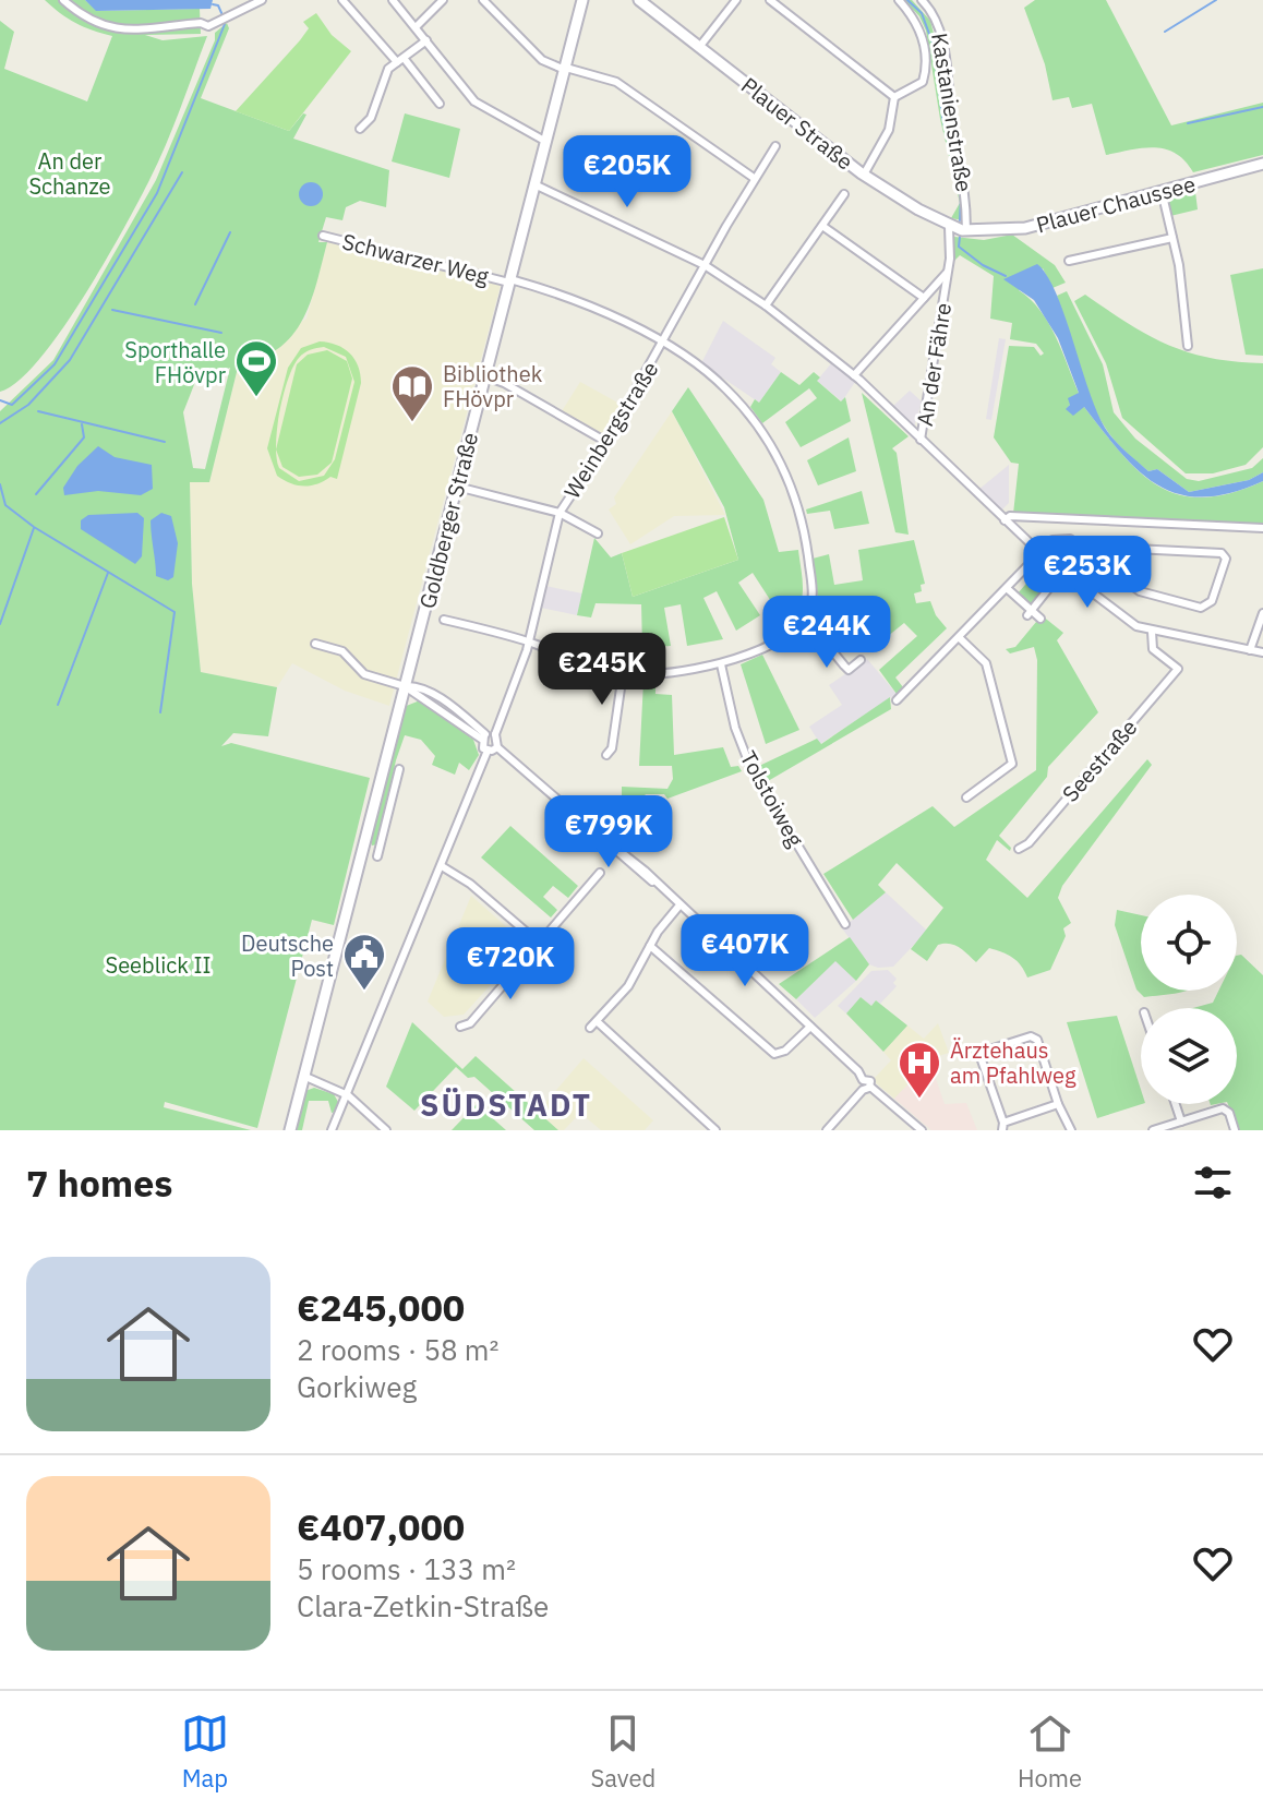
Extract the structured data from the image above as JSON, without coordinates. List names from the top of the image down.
{
  "streets": {
    "main road": ["Plauer Straße", "Plauer Chaussee", "Goldberger Straße"],
    "street": [
      "Kastanienstraße",
      "Schwarzer Weg",
      "An der Fähre",
      "Weinbergstraße",
      "Seestraße",
      "Tolstoiweg"
    ]
  },
  "crossings": [
    ["Kastanienstraße", "Plauer Straße"],
    ["Kastanienstraße", "Plauer Chaussee"],
    ["Plauer Straße", "Plauer Chaussee"],
    ["Plauer Straße", "An der Fähre"],
    ["Schwarzer Weg", "Weinbergstraße"],
    ["Schwarzer Weg", "Goldberger Straße"],
    ["An der Fähre", "Seestraße"]
  ],
  "districts": ["SÜDSTADT"],
  "parks": ["An der Schanze", "Seeblick II"],
  "places": {
    "sports": ["Sporthalle FHövpr"],
    "library": ["Bibliothek FHövpr"],
    "public building": ["Deutsche Post"],
    "hospital": ["Ärztehaus am Pfahlweg"]
  },
  "page": {
    "price": [
      "€205K",
      "€253K",
      "€244K",
      "€245K",
      "€799K",
      "€407K",
      "€720K"
    ],
    "heading": "7 homes",
    "list": [
      {
        "name": "€245,000",
        "note": "2 rooms · 58 m² · Gorkiweg"
      },
      {
        "name": "€407,000",
        "note": "5 rooms · 133 m² · Clara-Zetkin-Straße"
      }
    ],
    "tabs": ["Map", "Saved", "Home"]
  }
}
